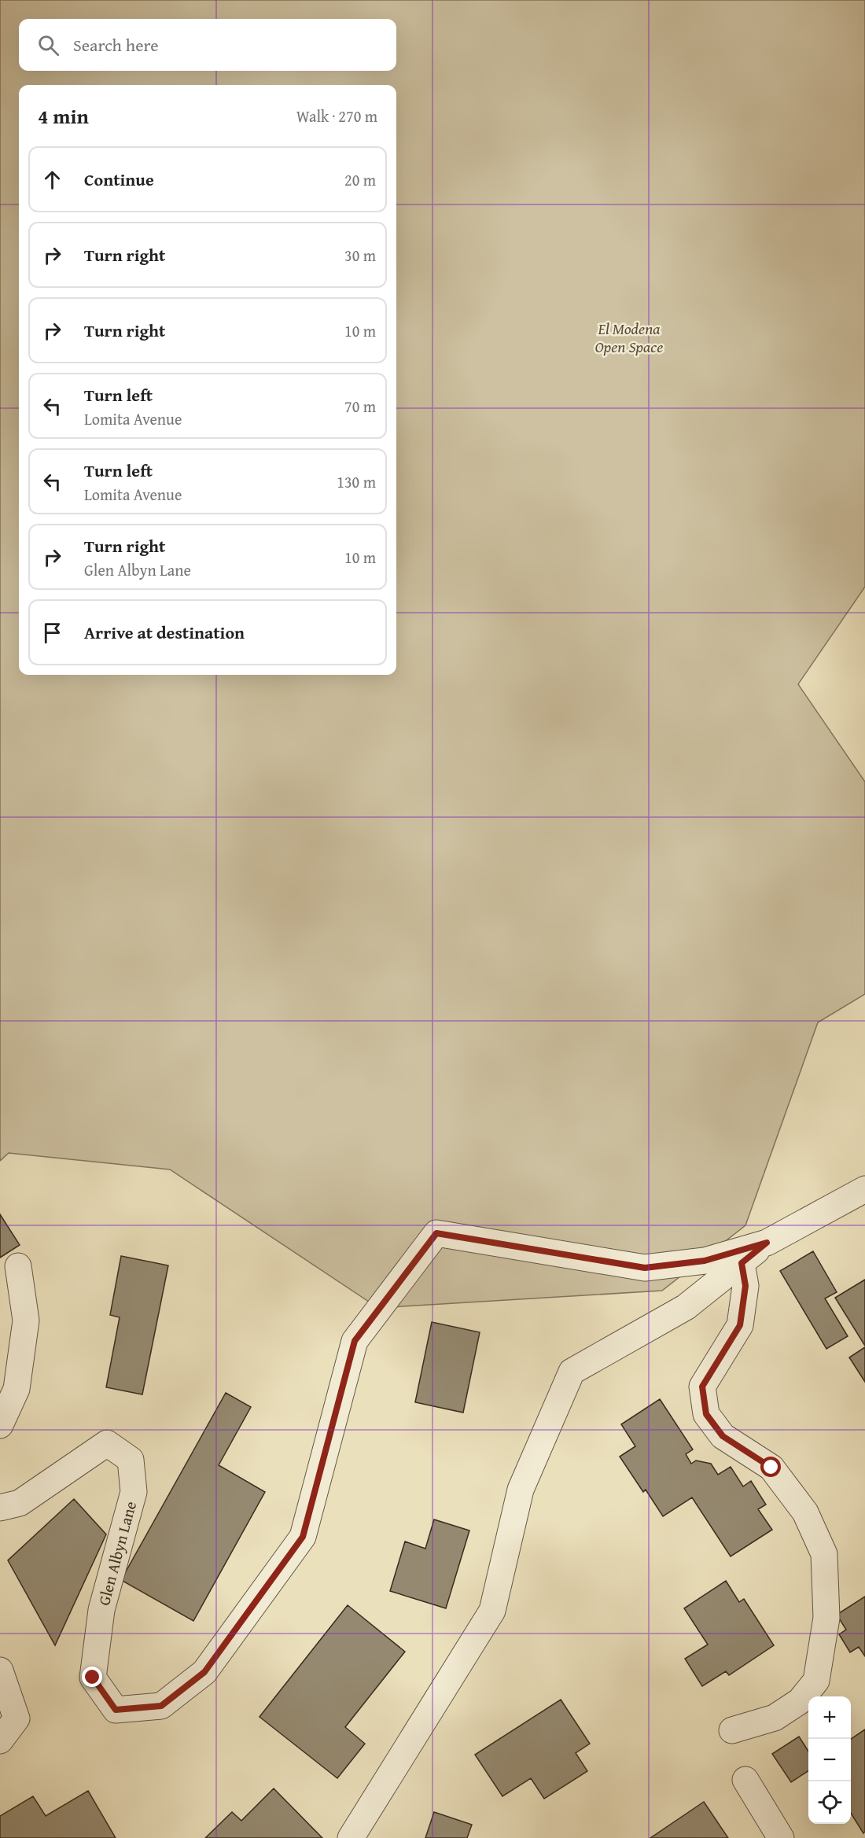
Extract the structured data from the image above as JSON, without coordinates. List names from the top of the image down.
{
  "streets": {
    "street": ["Glen Albyn Lane"]
  },
  "parks": ["El Modena Open Space"],
  "page": {
    "search": "Search here",
    "heading": ["4 min", "Walk · 270 m"],
    "list": [
      ["Continue", "20 m"],
      ["Turn right", "30 m"],
      ["Turn right", "10 m"],
      ["Turn left", "Lomita Avenue", "70 m"],
      ["Turn left", "Lomita Avenue", "130 m"],
      ["Turn right", "Glen Albyn Lane", "10 m"],
      "Arrive at destination"
    ],
    "map_buttons": ["+", "−"]
  }
}
